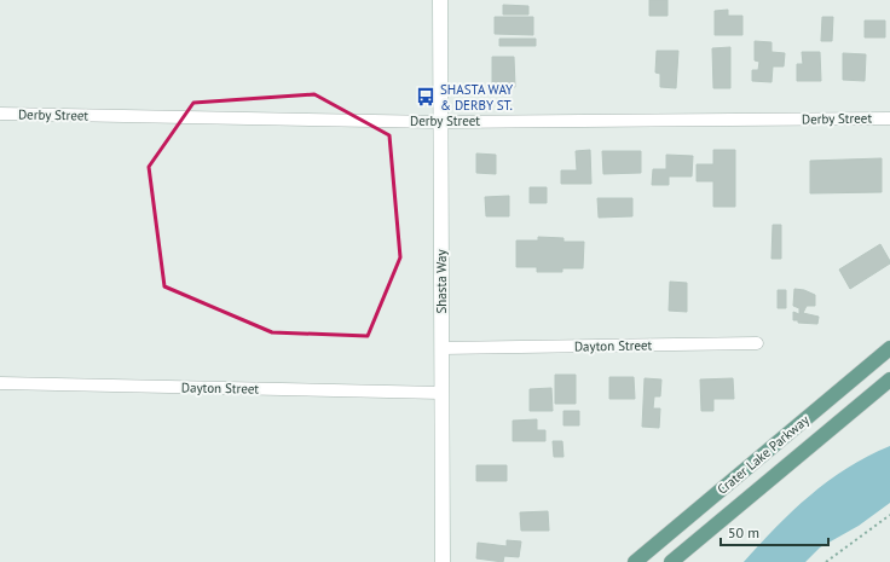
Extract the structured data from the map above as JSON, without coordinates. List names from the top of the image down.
{
  "streets": {
    "main road": ["Shasta Way", "Crater Lake Parkway"],
    "street": ["Derby Street", "Dayton Street"]
  },
  "crossings": [
    ["Derby Street", "Shasta Way"],
    ["Shasta Way", "Dayton Street"]
  ],
  "places": {
    "bus stop": ["SHASTA WAY & DERBY ST."]
  },
  "scale_bar": "50 m"
}
